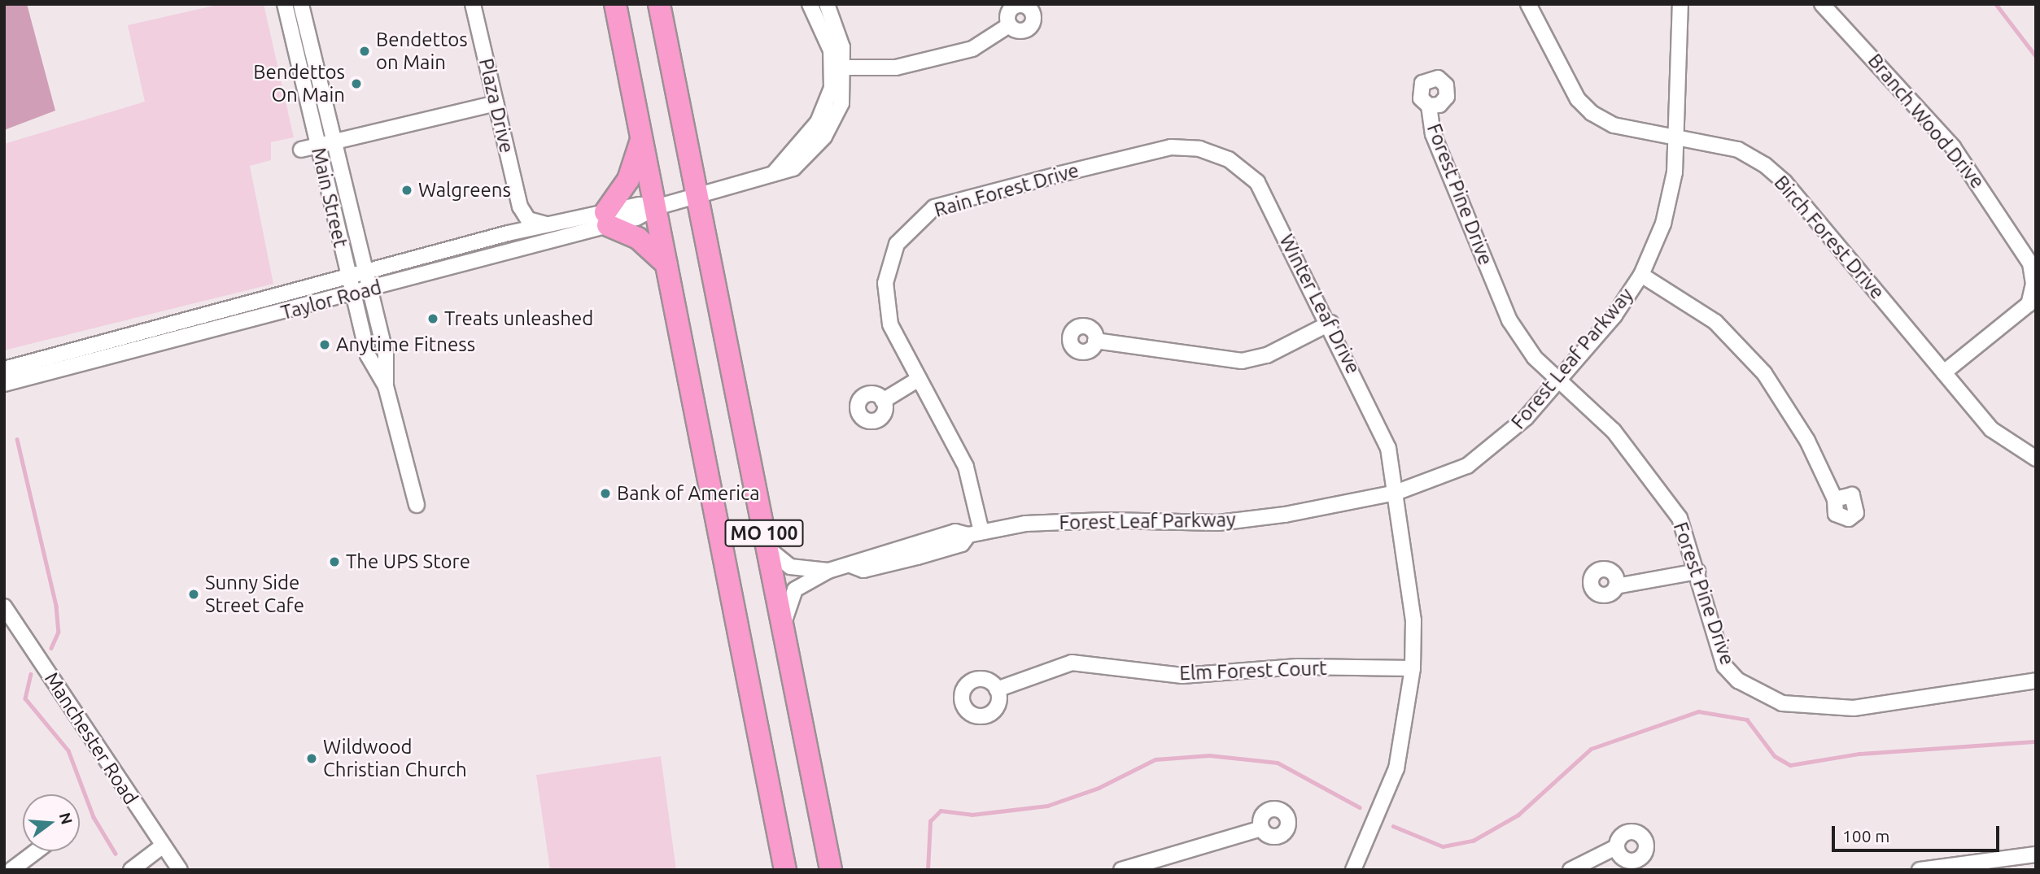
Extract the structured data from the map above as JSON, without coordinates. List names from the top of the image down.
{
  "streets": {
    "highway": ["MO 100"],
    "street": [
      "Plaza Drive",
      "Branch Wood Drive",
      "Rain Forest Drive",
      "Forest Pine Drive",
      "Main Street",
      "Birch Forest Drive",
      "Taylor Road",
      "Winter Leaf Drive",
      "Forest Leaf Parkway",
      "Elm Forest Court",
      "Manchester Road"
    ]
  },
  "crossings": [
    ["Branch Wood Drive", "Birch Forest Drive"],
    ["Rain Forest Drive", "Winter Leaf Drive"],
    ["Rain Forest Drive", "Forest Leaf Parkway"],
    ["Forest Pine Drive", "Forest Leaf Parkway"],
    ["Main Street", "Taylor Road"],
    ["Birch Forest Drive", "Forest Leaf Parkway"],
    ["Taylor Road", "MO 100"],
    ["Winter Leaf Drive", "Forest Leaf Parkway"],
    ["Winter Leaf Drive", "Elm Forest Court"],
    ["Forest Leaf Parkway", "MO 100"]
  ],
  "places": [
    "Bendettos on Main",
    "Bendettos On Main",
    "Walgreens",
    "Treats unleashed",
    "Anytime Fitness",
    "Bank of America",
    "The UPS Store",
    "Sunny Side Street Cafe",
    "Wildwood Christian Church"
  ],
  "scale_bar": "100 m",
  "north": "right"
}
